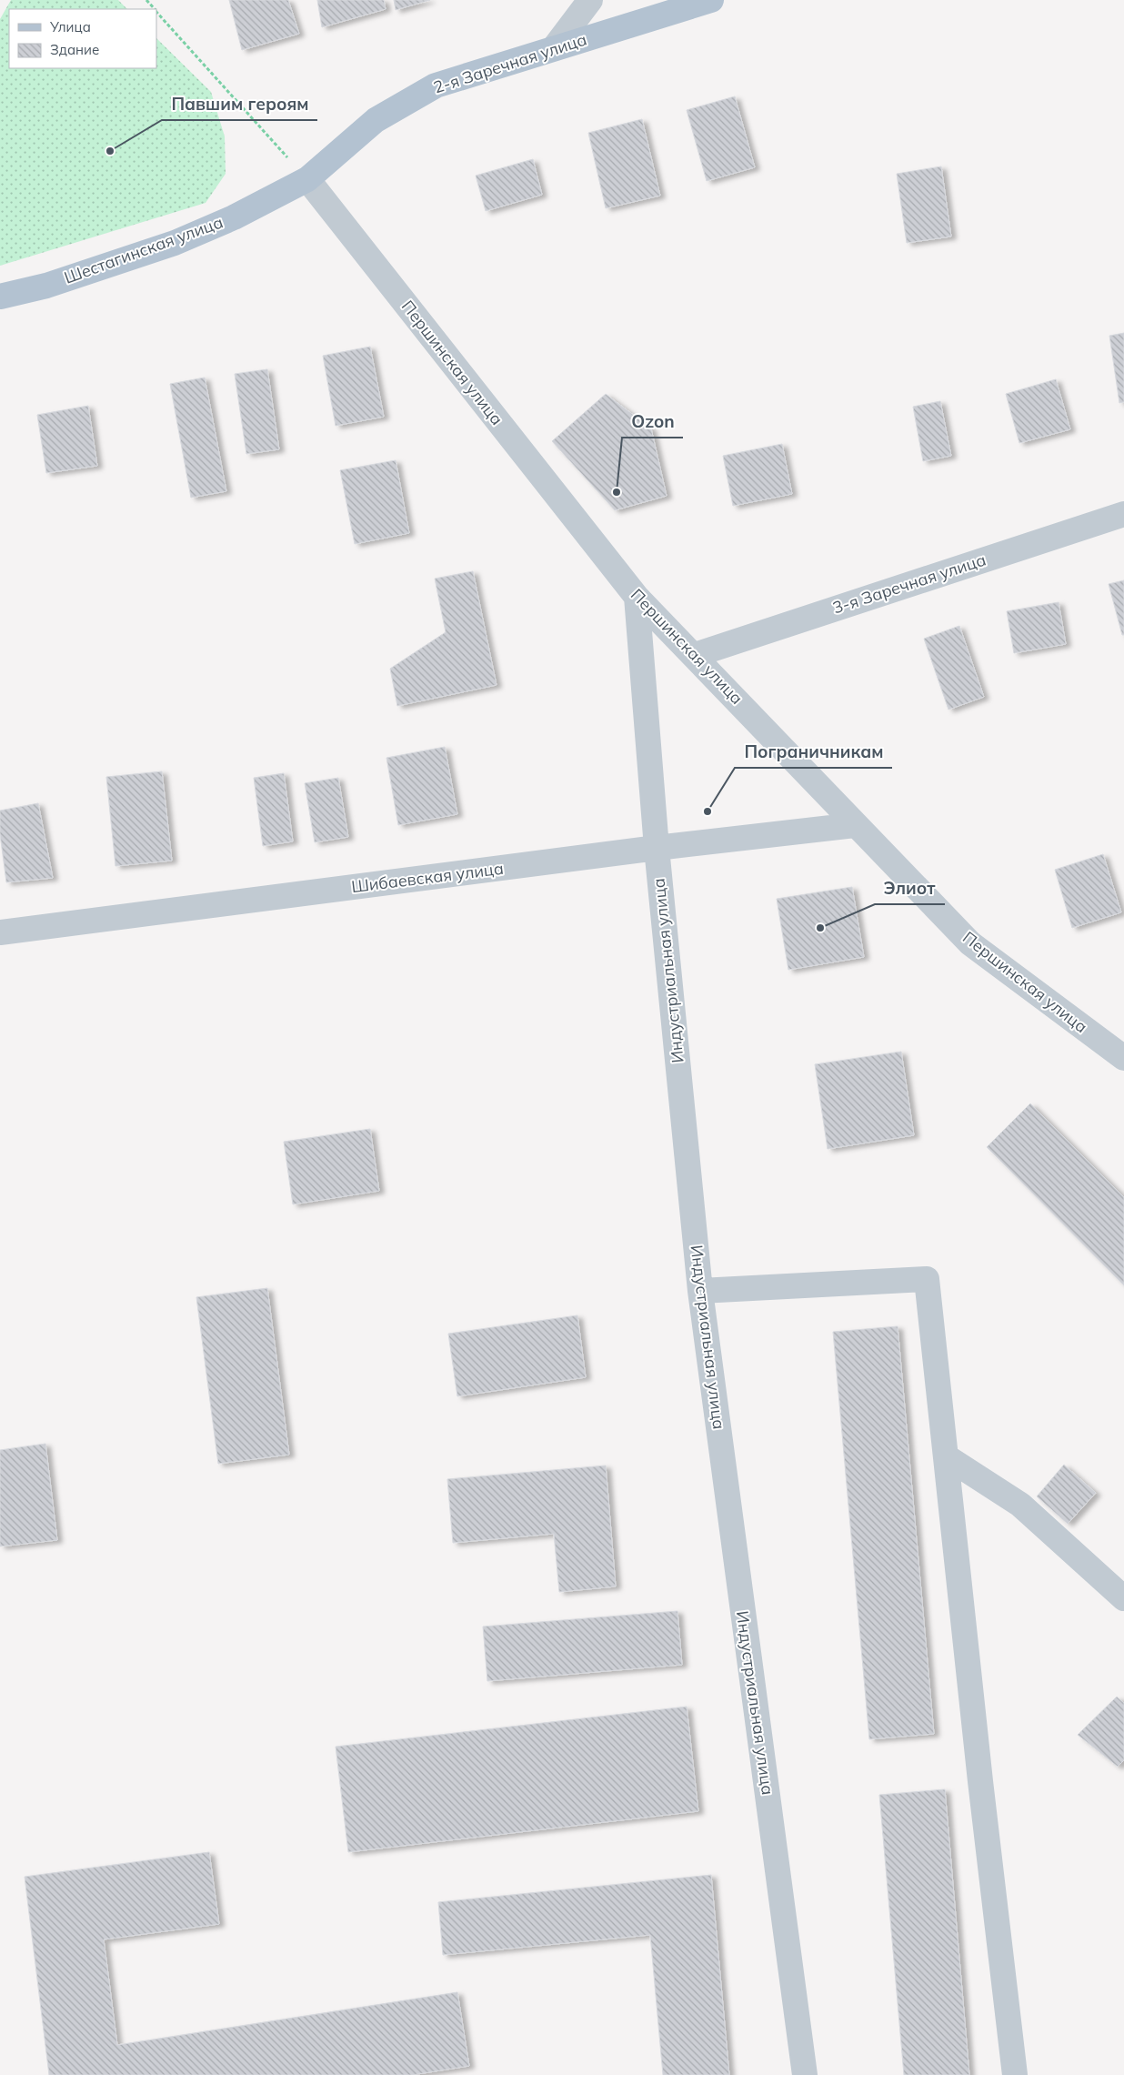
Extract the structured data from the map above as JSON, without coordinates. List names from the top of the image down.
{
  "streets": {
    "main road": ["2-я Заречная улица", "Шестагинская улица"],
    "street": [
      "Першинская улица",
      "3-я Заречная улица",
      "Шибаевская улица",
      "Индустриальная улица"
    ]
  },
  "crossings": [
    ["2-я Заречная улица", "Шестагинская улица"],
    ["2-я Заречная улица", "Першинская улица"],
    ["Шестагинская улица", "Першинская улица"],
    ["Першинская улица", "3-я Заречная улица"],
    ["Першинская улица", "Шибаевская улица"],
    ["Першинская улица", "Индустриальная улица"],
    ["Шибаевская улица", "Индустриальная улица"]
  ],
  "places": [
    "Павшим героям",
    "Ozon",
    "Пограничникам",
    "Элиот"
  ],
  "legend": ["Улица", "Здание"]
}
